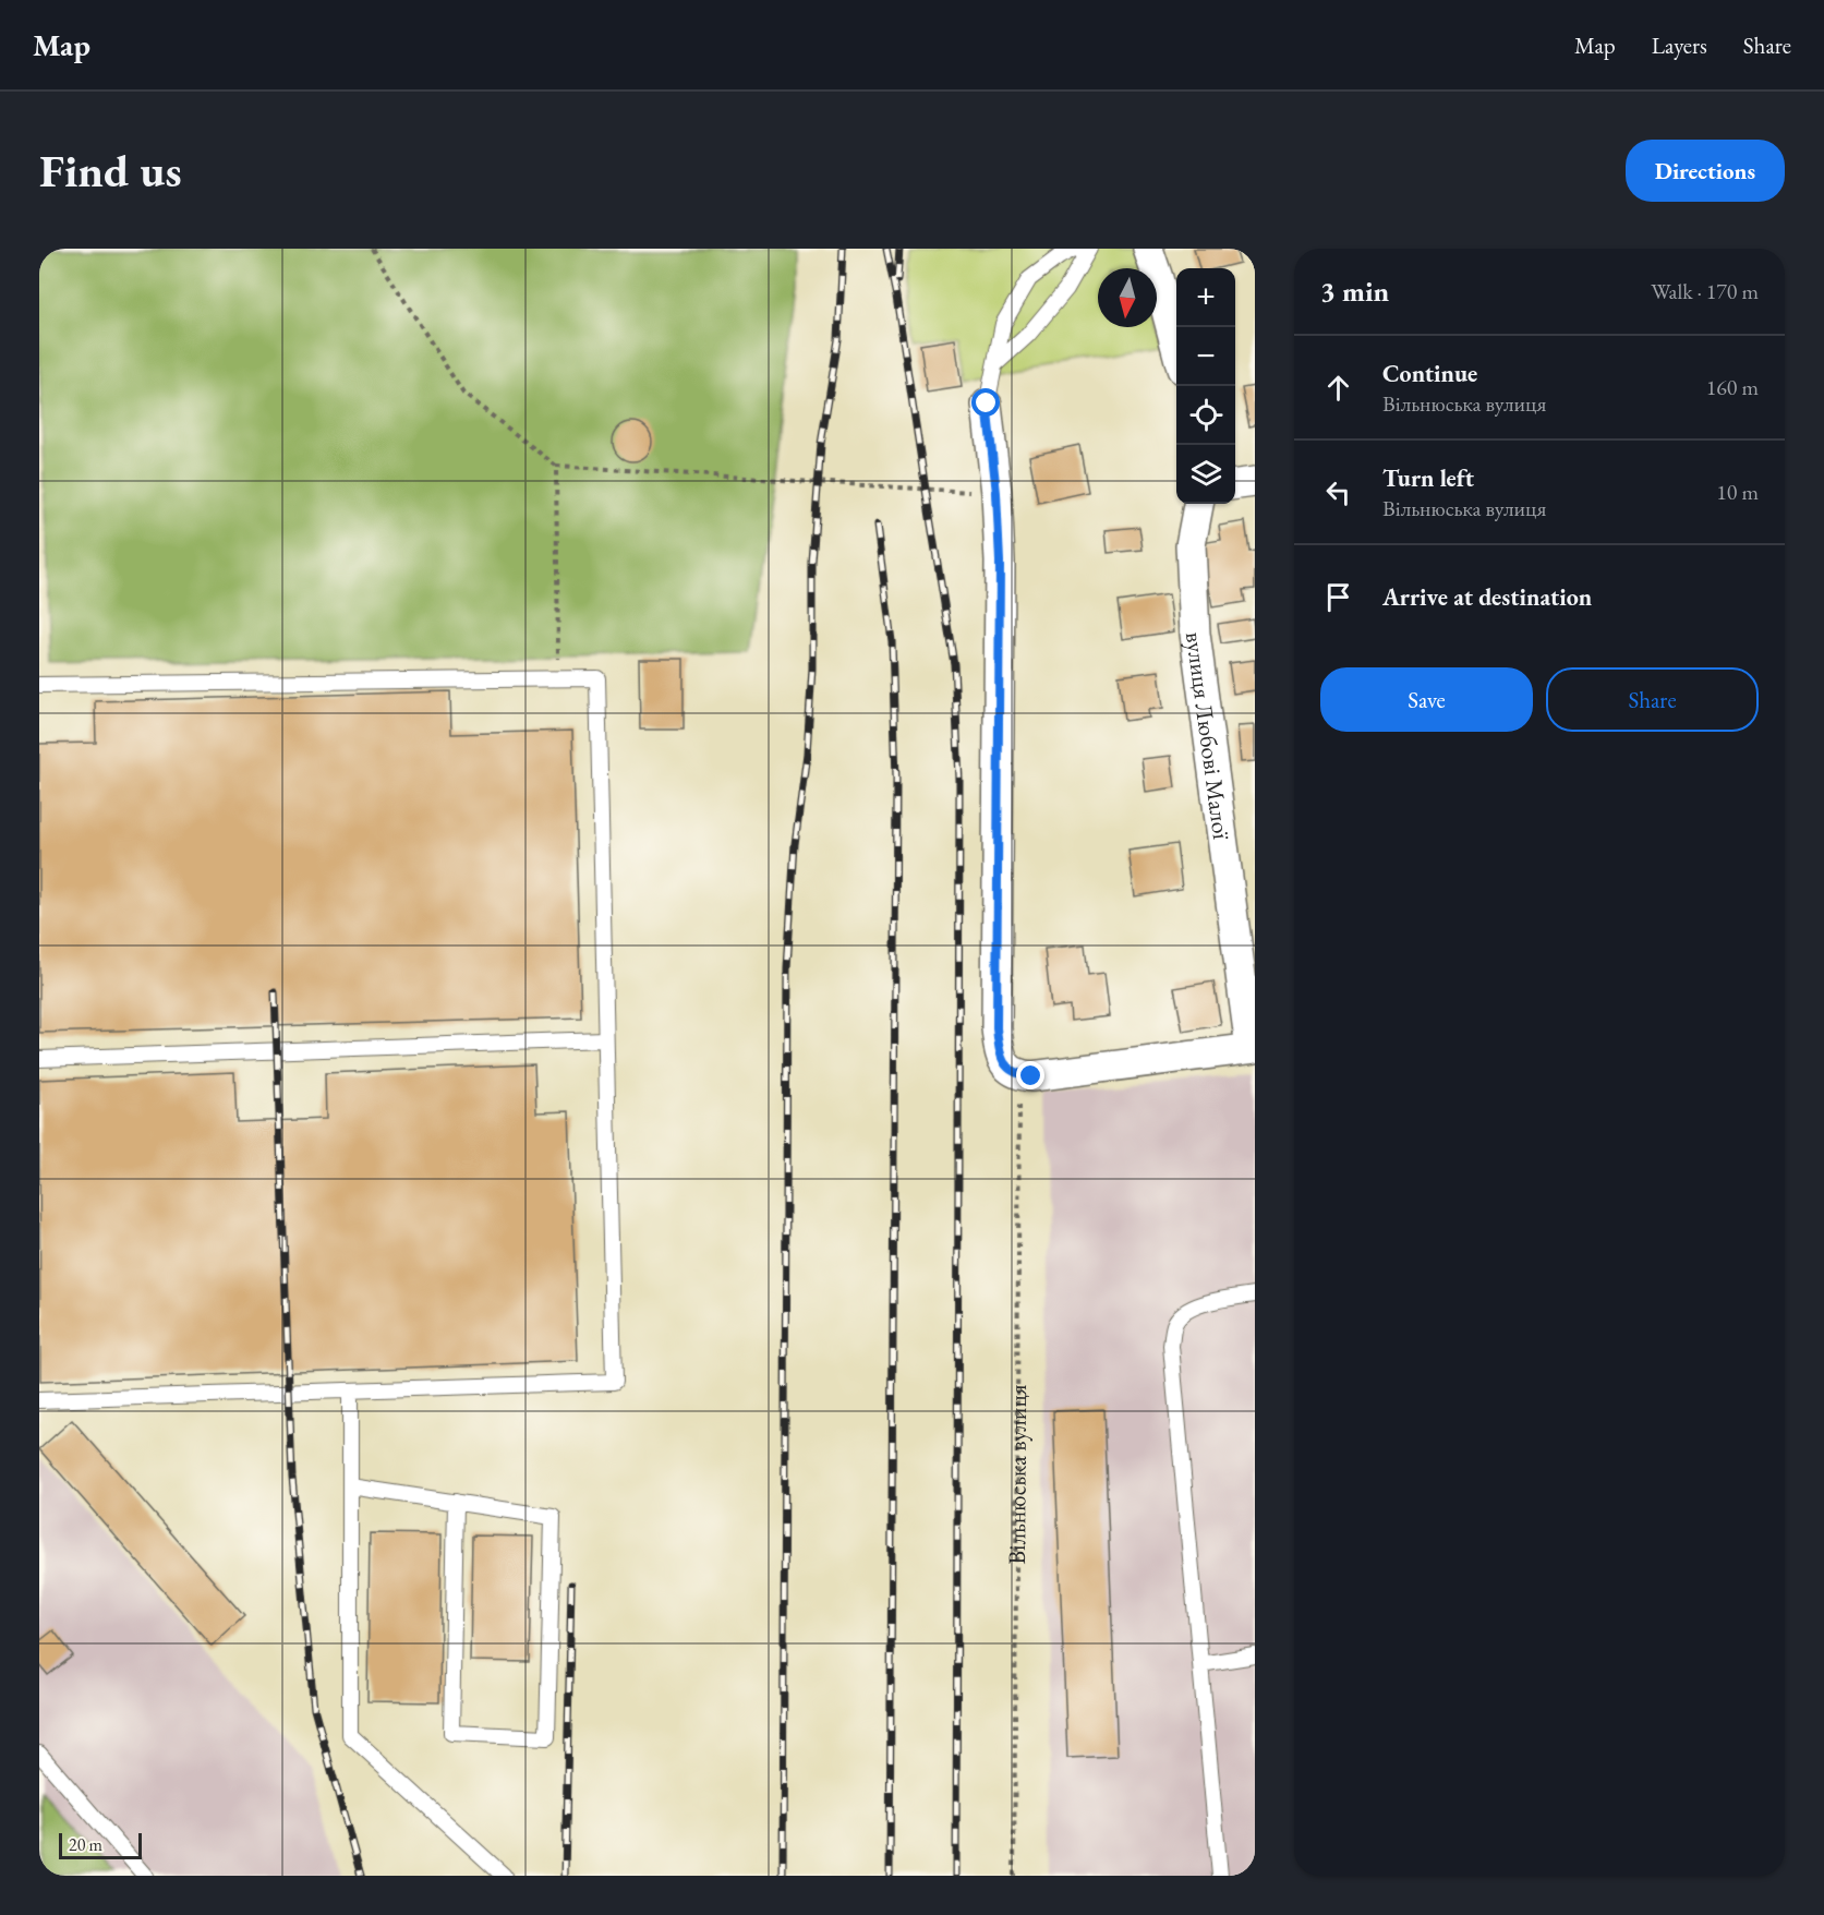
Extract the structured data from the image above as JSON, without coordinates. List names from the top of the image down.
{
  "streets": {
    "street": ["вулиця Любові Малої"],
    "path": ["Вільнюська вулиця"]
  },
  "scale_bar": "20 m",
  "north": "bottom",
  "page": {
    "header": "Map",
    "nav": ["Map", "Layers", "Share"],
    "buttons": [
      "Directions",
      ["Save", "Share"]
    ],
    "title": "Find us",
    "heading": ["3 min", "Walk · 170 m"],
    "map_buttons": ["+", "−"],
    "list": [
      ["Continue", "Вільнюська вулиця", "160 m"],
      ["Turn left", "Вільнюська вулиця", "10 m"],
      "Arrive at destination"
    ],
    "scale": "20 m"
  }
}
